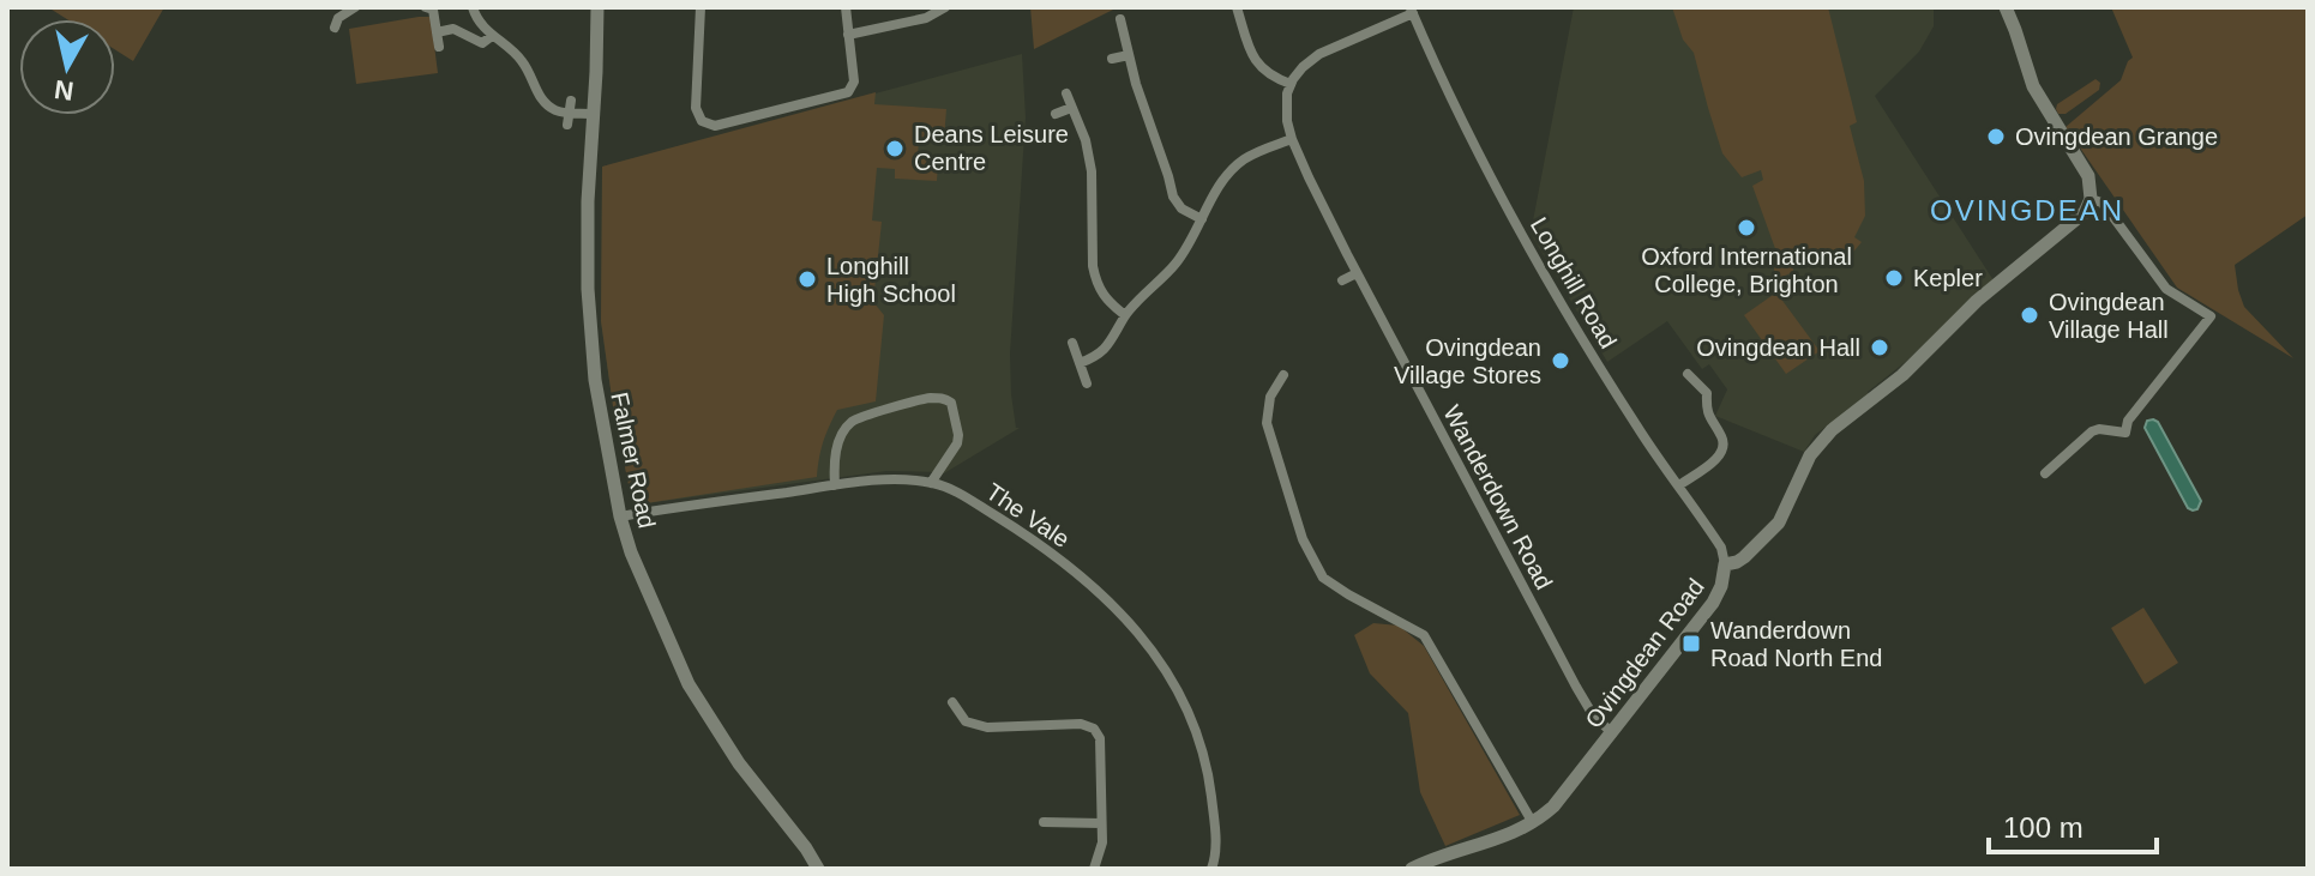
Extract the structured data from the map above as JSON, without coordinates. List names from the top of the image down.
{
  "streets": {
    "street": [
      "Longhill Road",
      "Falmer Road",
      "Wanderdown Road",
      "The Vale",
      "Ovingdean Road"
    ]
  },
  "crossings": [
    ["Longhill Road", "Ovingdean Road"],
    ["Falmer Road", "The Vale"],
    ["Wanderdown Road", "Ovingdean Road"]
  ],
  "districts": ["OVINGDEAN"],
  "places": {
    "other": [
      "Ovingdean Grange",
      "Deans Leisure Centre",
      "Oxford International College, Brighton",
      "Kepler",
      "Longhill High School",
      "Ovingdean Village Hall",
      "Ovingdean Hall",
      "Ovingdean Village Stores"
    ],
    "transit": ["Wanderdown Road North End"]
  },
  "scale_bar": "100 m",
  "north": "bottom"
}
